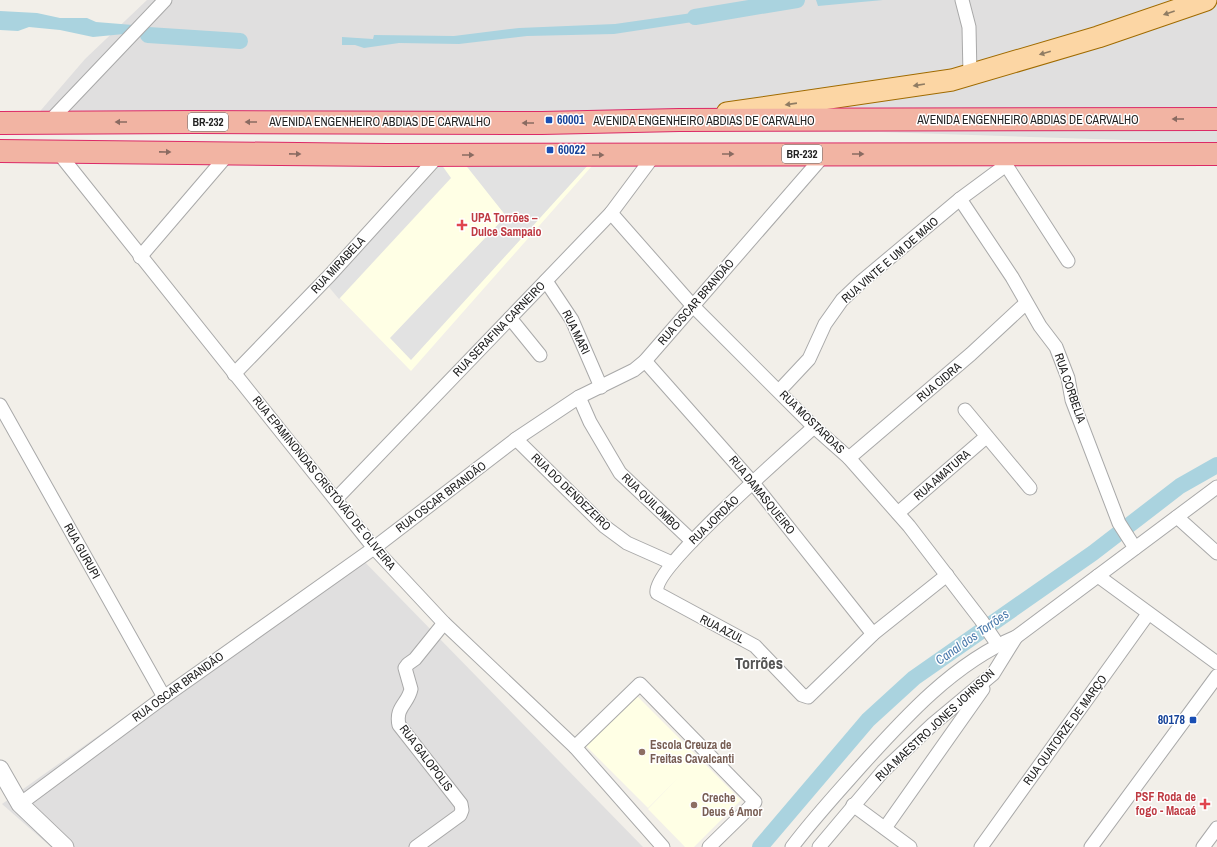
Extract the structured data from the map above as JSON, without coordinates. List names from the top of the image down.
{
  "streets": {
    "highway": ["AVENIDA ENGENHEIRO ABDIAS DE CARVALHO", "BR-232"],
    "street": [
      "RUA VINTE E UM DE MAIO",
      "RUA MIRABELA",
      "RUA OSCAR BRANDÃO",
      "RUA SERAFINA CARNEIRO",
      "RUA MARI",
      "RUA CIDRA",
      "RUA CORBELIA",
      "RUA MOSTARDAS",
      "RUA AMATURA",
      "RUA EPAMINONDAS CRISTÓVÃO DE OLIVEIRA",
      "RUA DO DENDEZEIRO",
      "RUA DAMASQUEIRO",
      "RUA QUILOMBO",
      "RUA JORDÃO",
      "RUA GURUPI",
      "RUA AZUL",
      "RUA MAESTRO JONES JOHNSON",
      "RUA QUATORZE DE MARÇO",
      "RUA GALOPOLIS"
    ]
  },
  "crossings": [
    ["BR-232", "RUA VINTE E UM DE MAIO"],
    ["BR-232", "RUA MIRABELA"],
    ["BR-232", "RUA OSCAR BRANDÃO"],
    ["BR-232", "RUA SERAFINA CARNEIRO"],
    ["BR-232", "RUA EPAMINONDAS CRISTÓVÃO DE OLIVEIRA"],
    ["RUA VINTE E UM DE MAIO", "RUA CORBELIA"],
    ["RUA VINTE E UM DE MAIO", "RUA MOSTARDAS"],
    ["RUA MIRABELA", "RUA EPAMINONDAS CRISTÓVÃO DE OLIVEIRA"],
    ["RUA OSCAR BRANDÃO", "RUA MARI"],
    ["RUA OSCAR BRANDÃO", "RUA MOSTARDAS"],
    ["RUA OSCAR BRANDÃO", "RUA EPAMINONDAS CRISTÓVÃO DE OLIVEIRA"],
    ["RUA OSCAR BRANDÃO", "RUA DO DENDEZEIRO"],
    ["RUA OSCAR BRANDÃO", "RUA DAMASQUEIRO"],
    ["RUA OSCAR BRANDÃO", "RUA QUILOMBO"],
    ["RUA OSCAR BRANDÃO", "RUA GURUPI"],
    ["RUA SERAFINA CARNEIRO", "RUA MARI"],
    ["RUA SERAFINA CARNEIRO", "RUA MOSTARDAS"],
    ["RUA SERAFINA CARNEIRO", "RUA EPAMINONDAS CRISTÓVÃO DE OLIVEIRA"],
    ["RUA CIDRA", "RUA CORBELIA"],
    ["RUA CIDRA", "RUA MOSTARDAS"],
    ["RUA CORBELIA", "RUA MAESTRO JONES JOHNSON"],
    ["RUA MOSTARDAS", "RUA AMATURA"],
    ["RUA MOSTARDAS", "RUA JORDÃO"],
    ["RUA MOSTARDAS", "RUA MAESTRO JONES JOHNSON"],
    ["RUA EPAMINONDAS CRISTÓVÃO DE OLIVEIRA", "RUA GALOPOLIS"],
    ["RUA DO DENDEZEIRO", "RUA JORDÃO"],
    ["RUA DAMASQUEIRO", "RUA JORDÃO"],
    ["RUA DAMASQUEIRO", "RUA AZUL"],
    ["RUA QUILOMBO", "RUA JORDÃO"],
    ["RUA JORDÃO", "RUA AZUL"]
  ],
  "districts": ["Torrões"],
  "water": ["Canal dos Torrões"],
  "places": {
    "transit": ["60001", "60022", "80178"],
    "health": ["UPA Torrões – Dulce Sampaio", "PSF Roda de fogo - Macaé"],
    "other": ["Escola Creuza de Freitas Cavalcanti", "Creche Deus é Amor"]
  }
}
